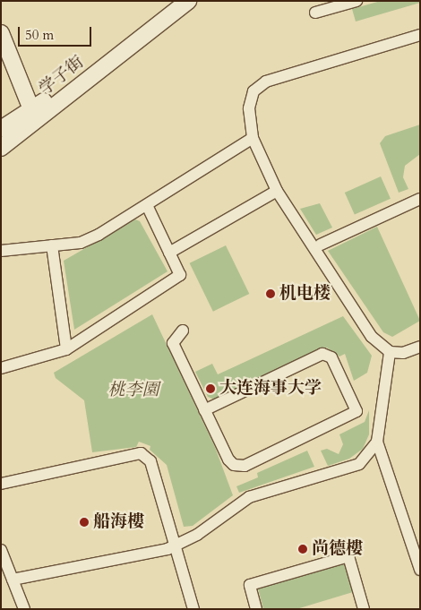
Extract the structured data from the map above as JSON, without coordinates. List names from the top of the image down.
{
  "streets": {
    "main road": ["学子街"]
  },
  "parks": ["桃李園"],
  "places": [
    "机电楼",
    "大连海事大学",
    "船海樓",
    "尚德樓"
  ],
  "scale_bar": "50 m"
}
